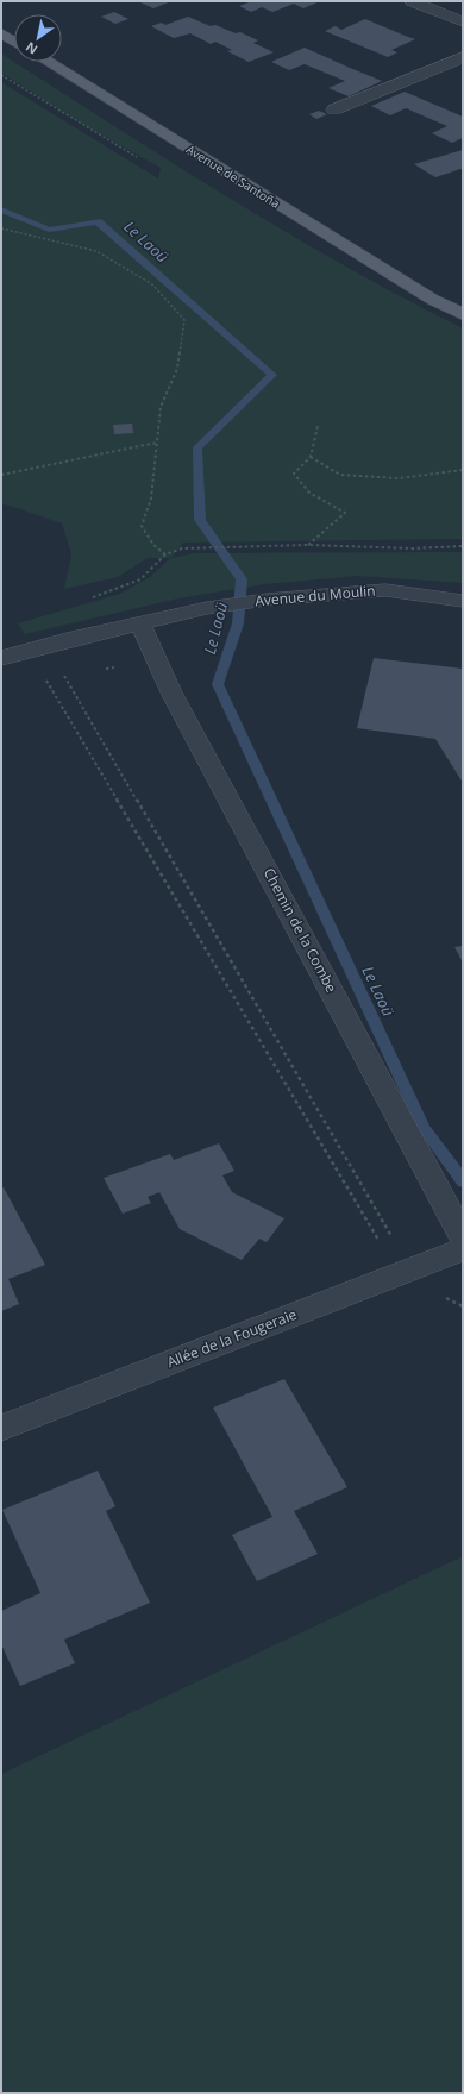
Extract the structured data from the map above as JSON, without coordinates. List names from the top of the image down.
{
  "streets": {
    "main road": ["Avenue de Santoña"],
    "street": ["Avenue du Moulin", "Chemin de la Combe", "Allée de la Fougeraie"]
  },
  "crossings": [
    ["Avenue du Moulin", "Chemin de la Combe"]
  ],
  "water": ["Le Laoü"],
  "north": "bottom left"
}
